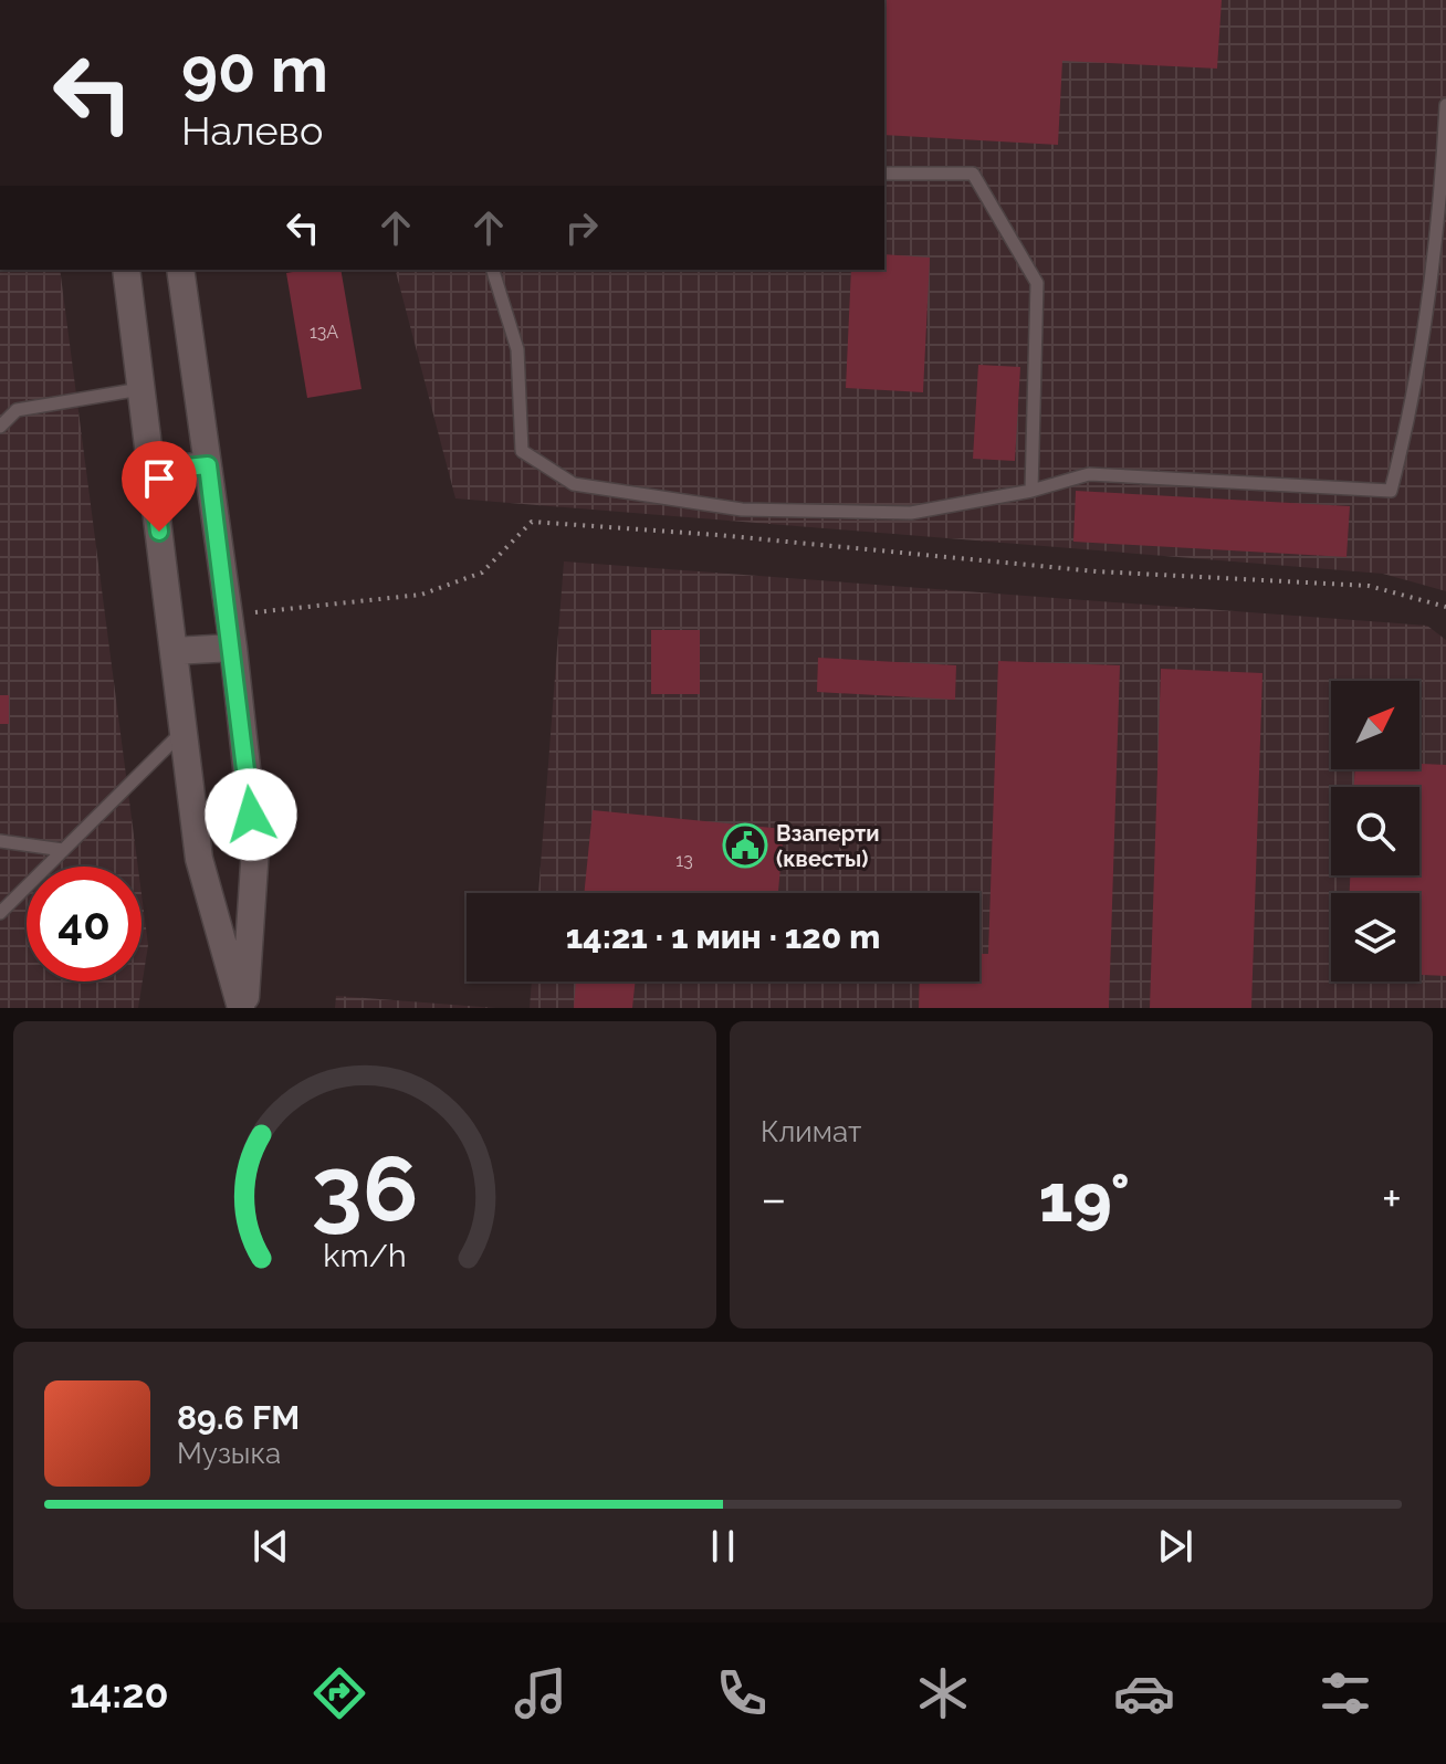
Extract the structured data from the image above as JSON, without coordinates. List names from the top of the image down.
{
  "places": {
    "public building": ["Взаперти (квесты)"]
  },
  "house_numbers": ["13А", "13"],
  "north": "top right",
  "page": {
    "turn": ["90 m", "Налево"],
    "limit": "40",
    "trip": "14:21 · 1 мин · 120 m",
    "tile": "Климат",
    "heat": ["−", "19°", "+"],
    "song": ["89.6 FM", "Музыка"],
    "tabs": "14:20",
    "gauge": ["36", "km/h"]
  }
}
